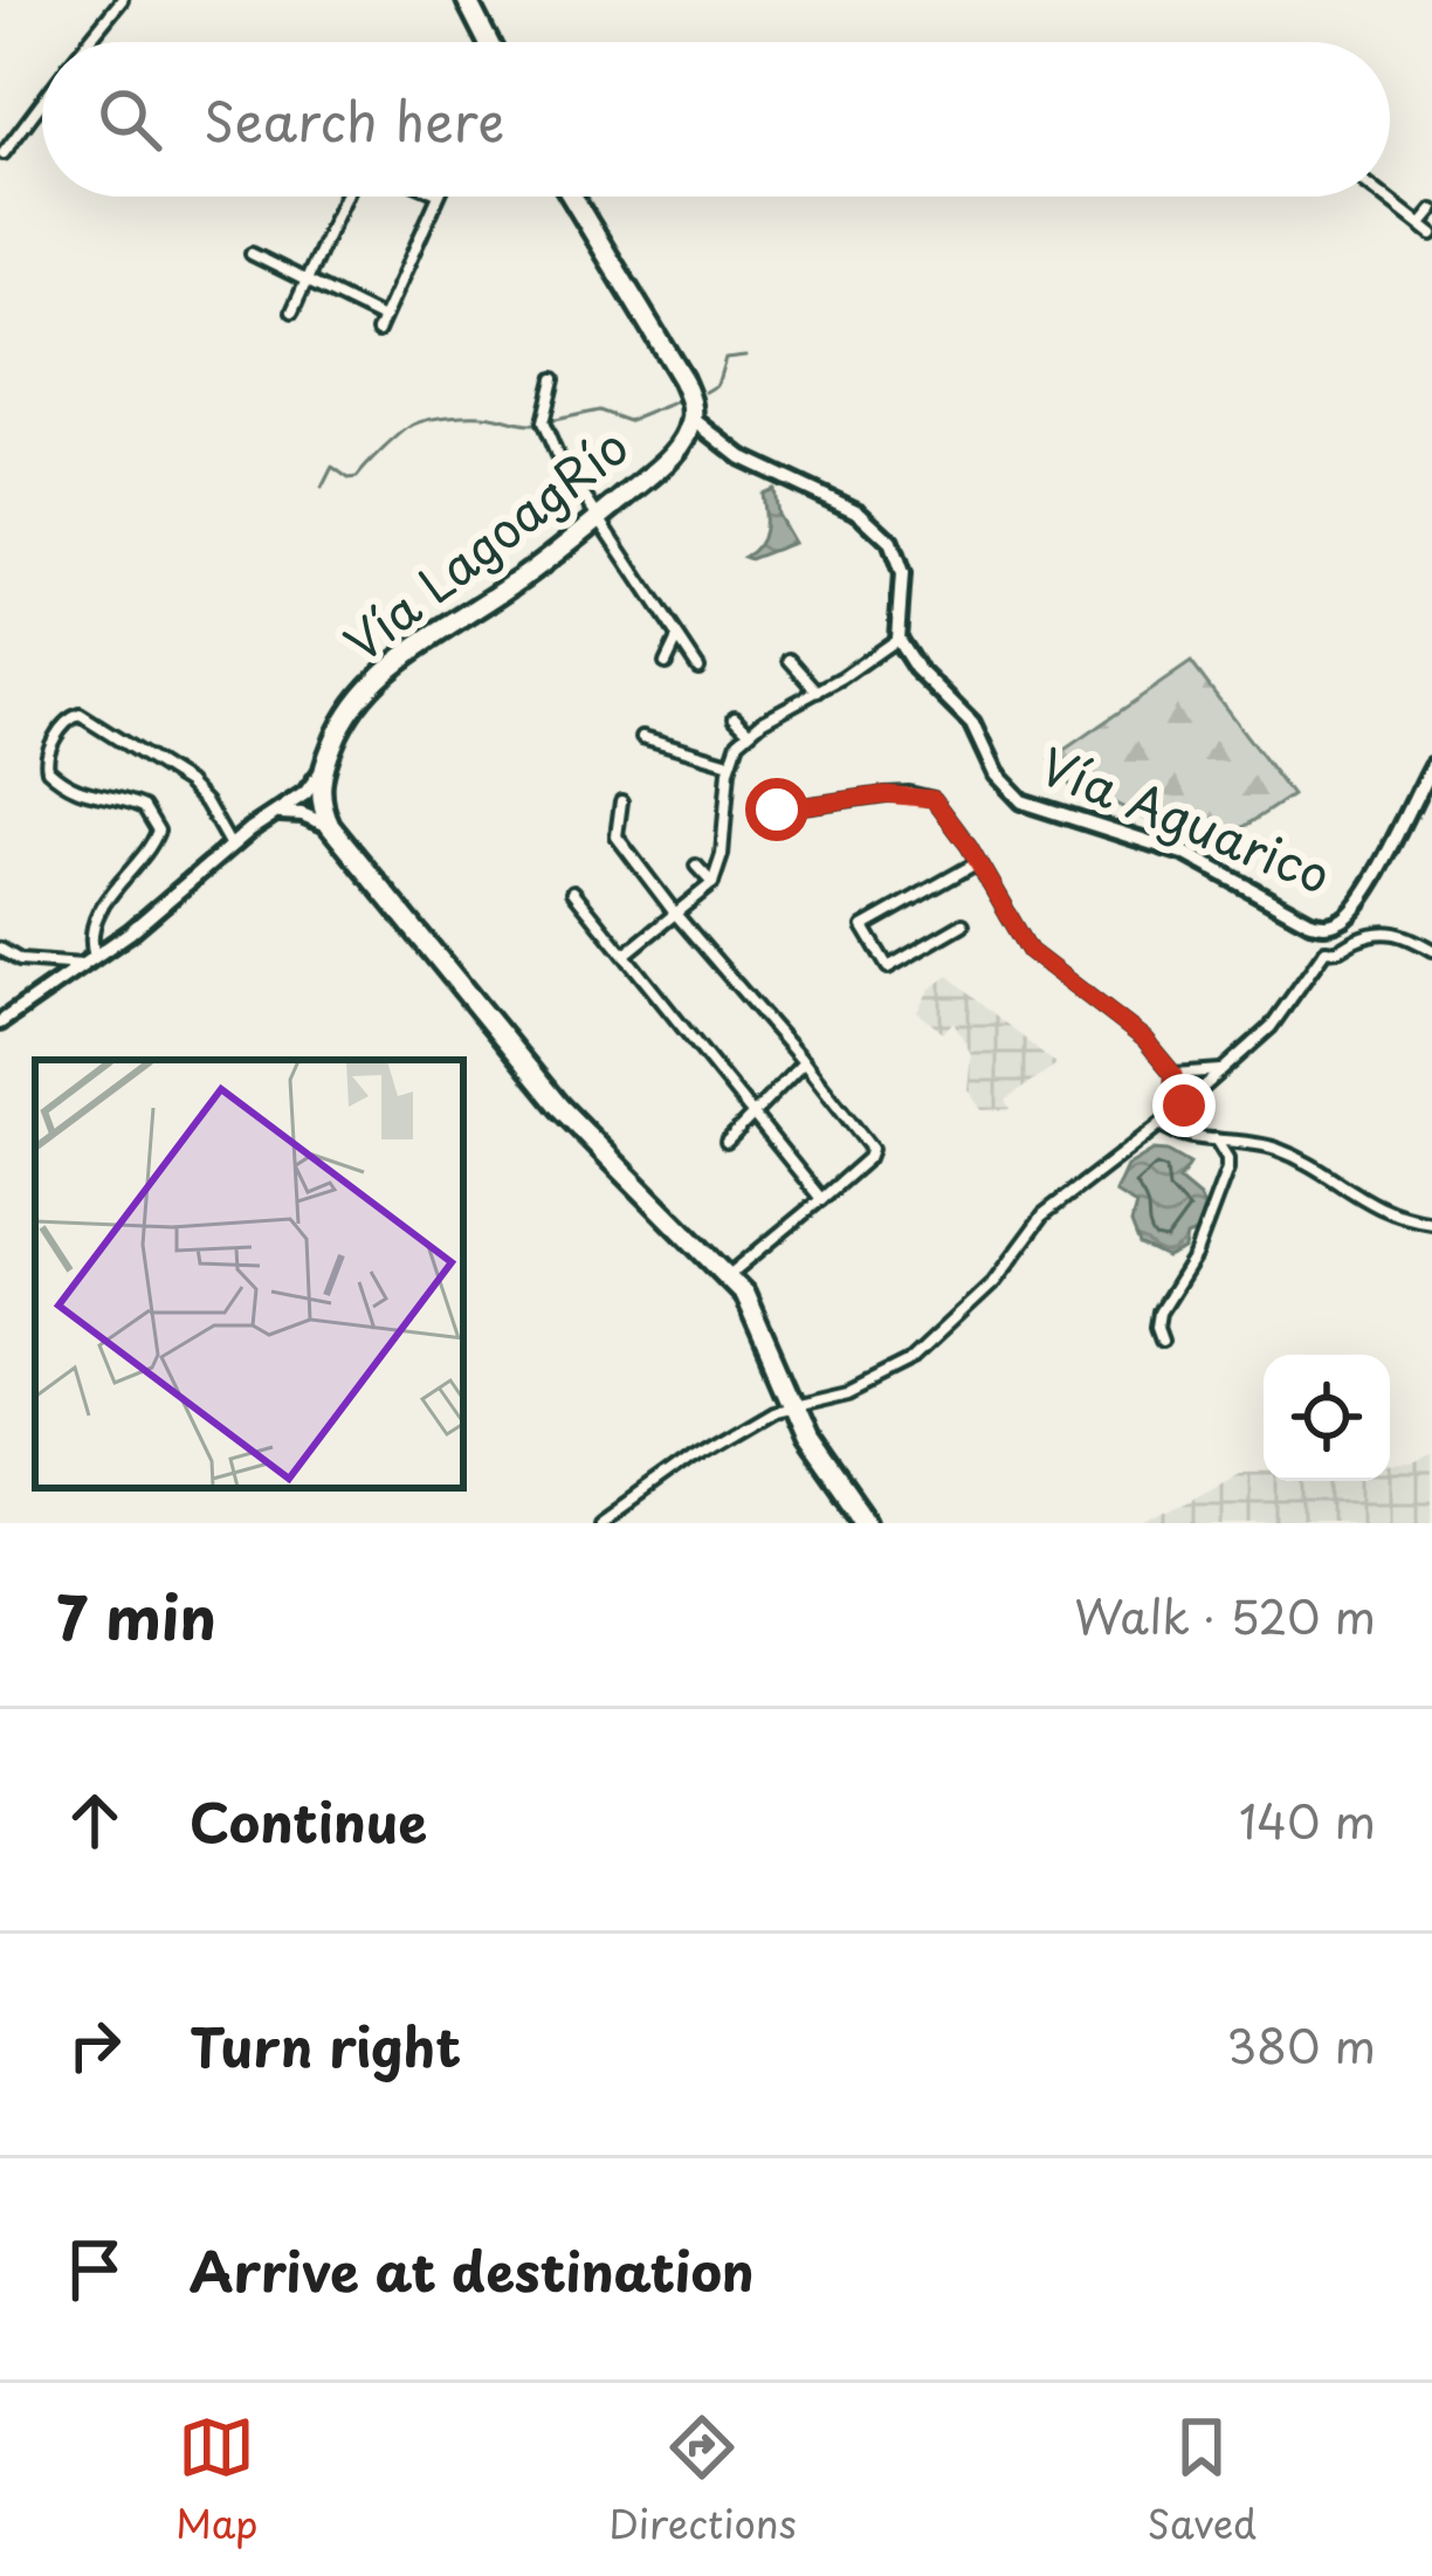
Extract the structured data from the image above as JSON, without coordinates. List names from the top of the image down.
{
  "streets": {
    "highway": ["Vía LagoagRío"],
    "street": ["Vía Aguarico"]
  },
  "page": {
    "search": "Search here",
    "heading": ["7 min", "Walk · 520 m"],
    "list": [
      ["Continue", "140 m"],
      ["Turn right", "380 m"],
      "Arrive at destination"
    ],
    "nav": ["Map", "Directions", "Saved"]
  }
}
